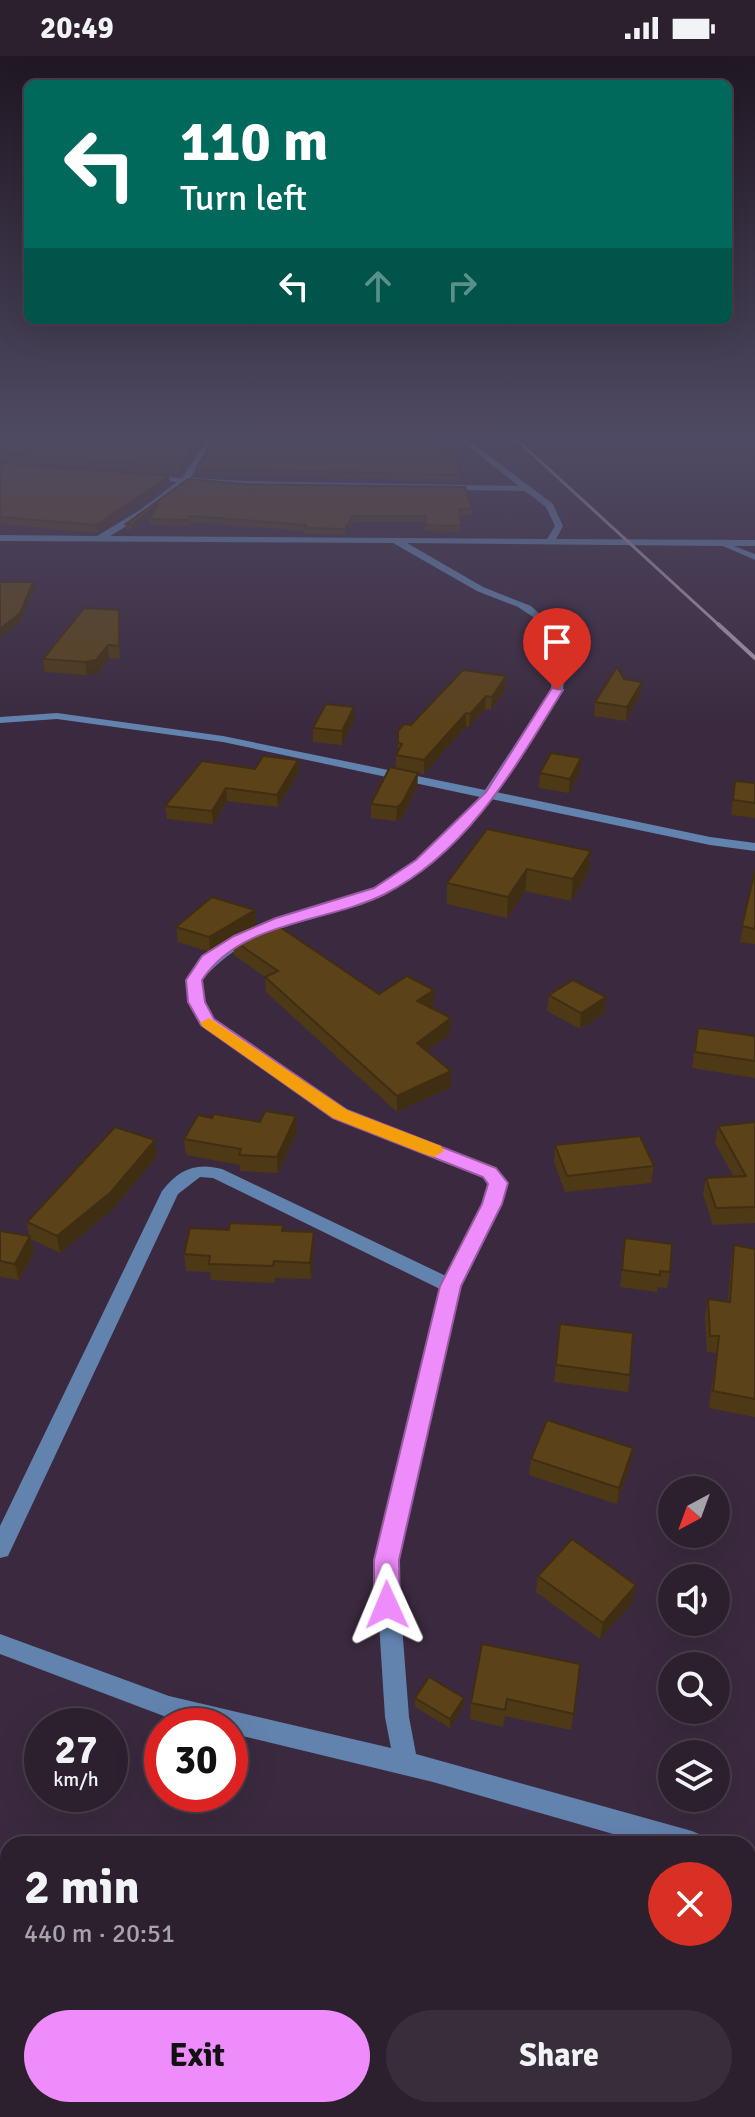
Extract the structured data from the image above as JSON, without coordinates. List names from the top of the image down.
{
  "north": "bottom left",
  "page": {
    "status": "20:49",
    "turn": ["110 m", "Turn left"],
    "speed": "27 km/h",
    "limit": "30",
    "heading": ["2 min", "440 m · 20:51"],
    "buttons": ["Exit", "Share"]
  }
}
